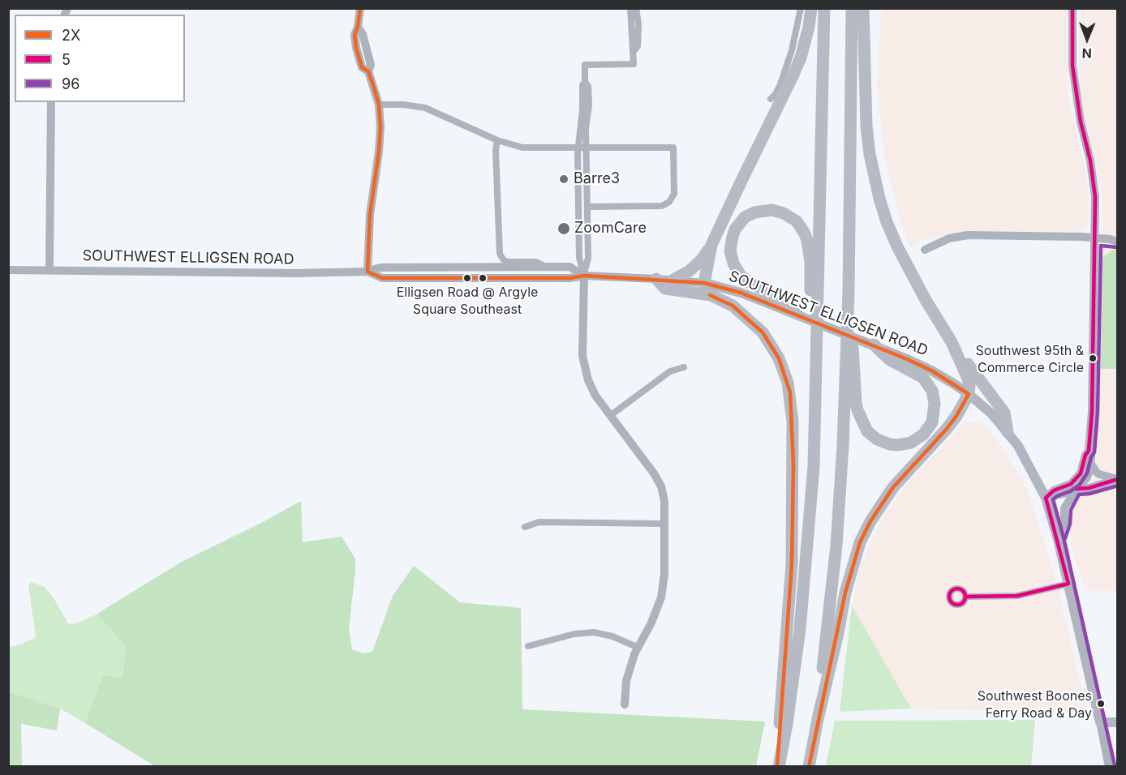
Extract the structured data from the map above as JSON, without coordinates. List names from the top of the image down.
{
  "streets": {
    "main road": ["SOUTHWEST ELLIGSEN ROAD"]
  },
  "places": [
    "Barre3",
    "ZoomCare",
    "Elligsen Road @ Argyle Square Southeast",
    "Southwest 95th & Commerce Circle",
    "Southwest Boones Ferry Road & Day"
  ],
  "lines": ["transit line 2X", "transit line 5", "transit line 96"],
  "legend": ["2X", "5", "96"],
  "north": "bottom"
}
